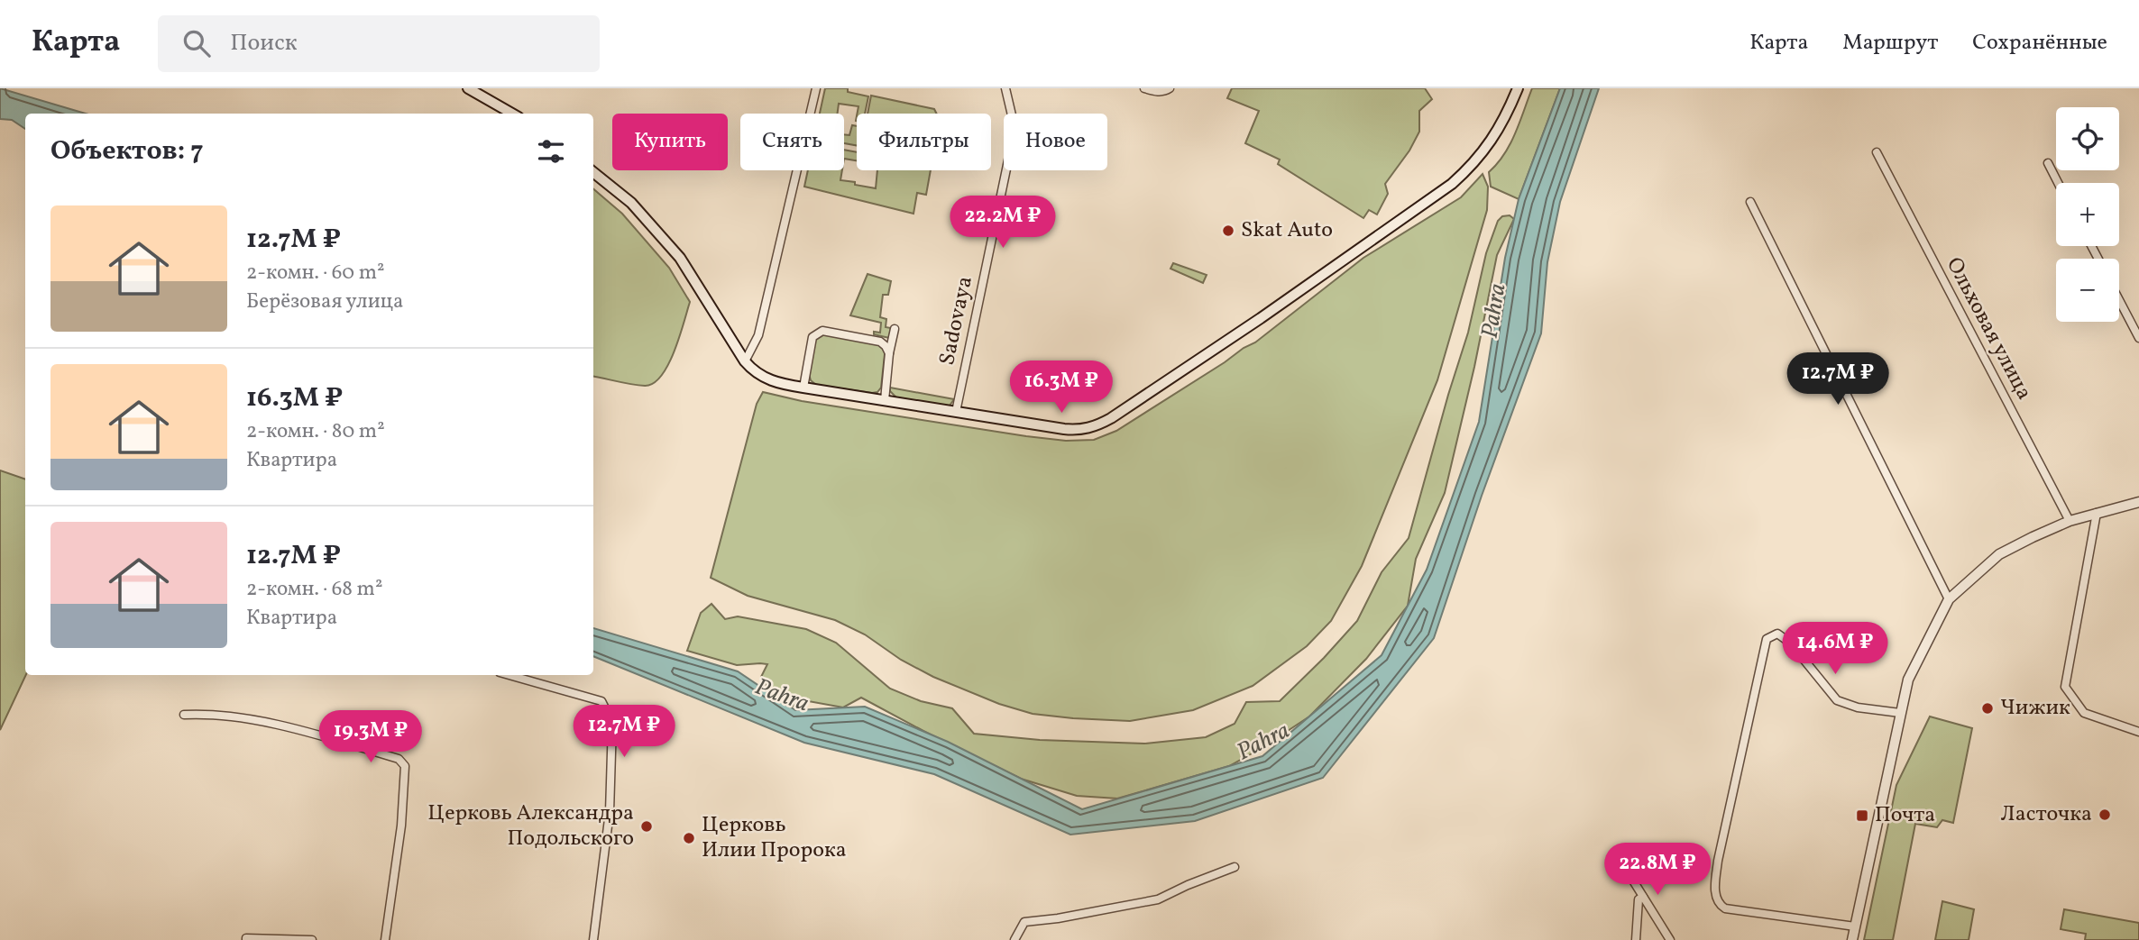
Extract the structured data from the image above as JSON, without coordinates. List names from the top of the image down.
{
  "streets": {
    "street": ["Sadovaya", "Ольховая улица"]
  },
  "water": ["Pahra"],
  "places": {
    "other": [
      "Skat Auto",
      "Чижик",
      "Ласточка",
      "Церковь Александра Подольского",
      "Церковь Илии Пророка"
    ],
    "transit": ["Почта"]
  },
  "page": {
    "header": "Карта",
    "search": "Поиск",
    "nav": ["Карта", "Маршрут", "Сохранённые"],
    "map_buttons": ["+", "−"],
    "chip": [
      "Купить",
      "Снять",
      "Фильтры",
      "Новое"
    ],
    "heading": "Объектов: 7",
    "list": [
      {
        "name": "12.7M ₽",
        "note": "2-комн. · 60 m² · Берёзовая улица"
      },
      {
        "name": "16.3M ₽",
        "note": "2-комн. · 80 m² · Квартира"
      },
      {
        "name": "12.7M ₽",
        "note": "2-комн. · 68 m² · Квартира"
      }
    ],
    "price": [
      "22.2M ₽",
      "12.7M ₽",
      "16.3M ₽",
      "14.6M ₽",
      "12.7M ₽",
      "19.3M ₽",
      "22.8M ₽"
    ]
  }
}
